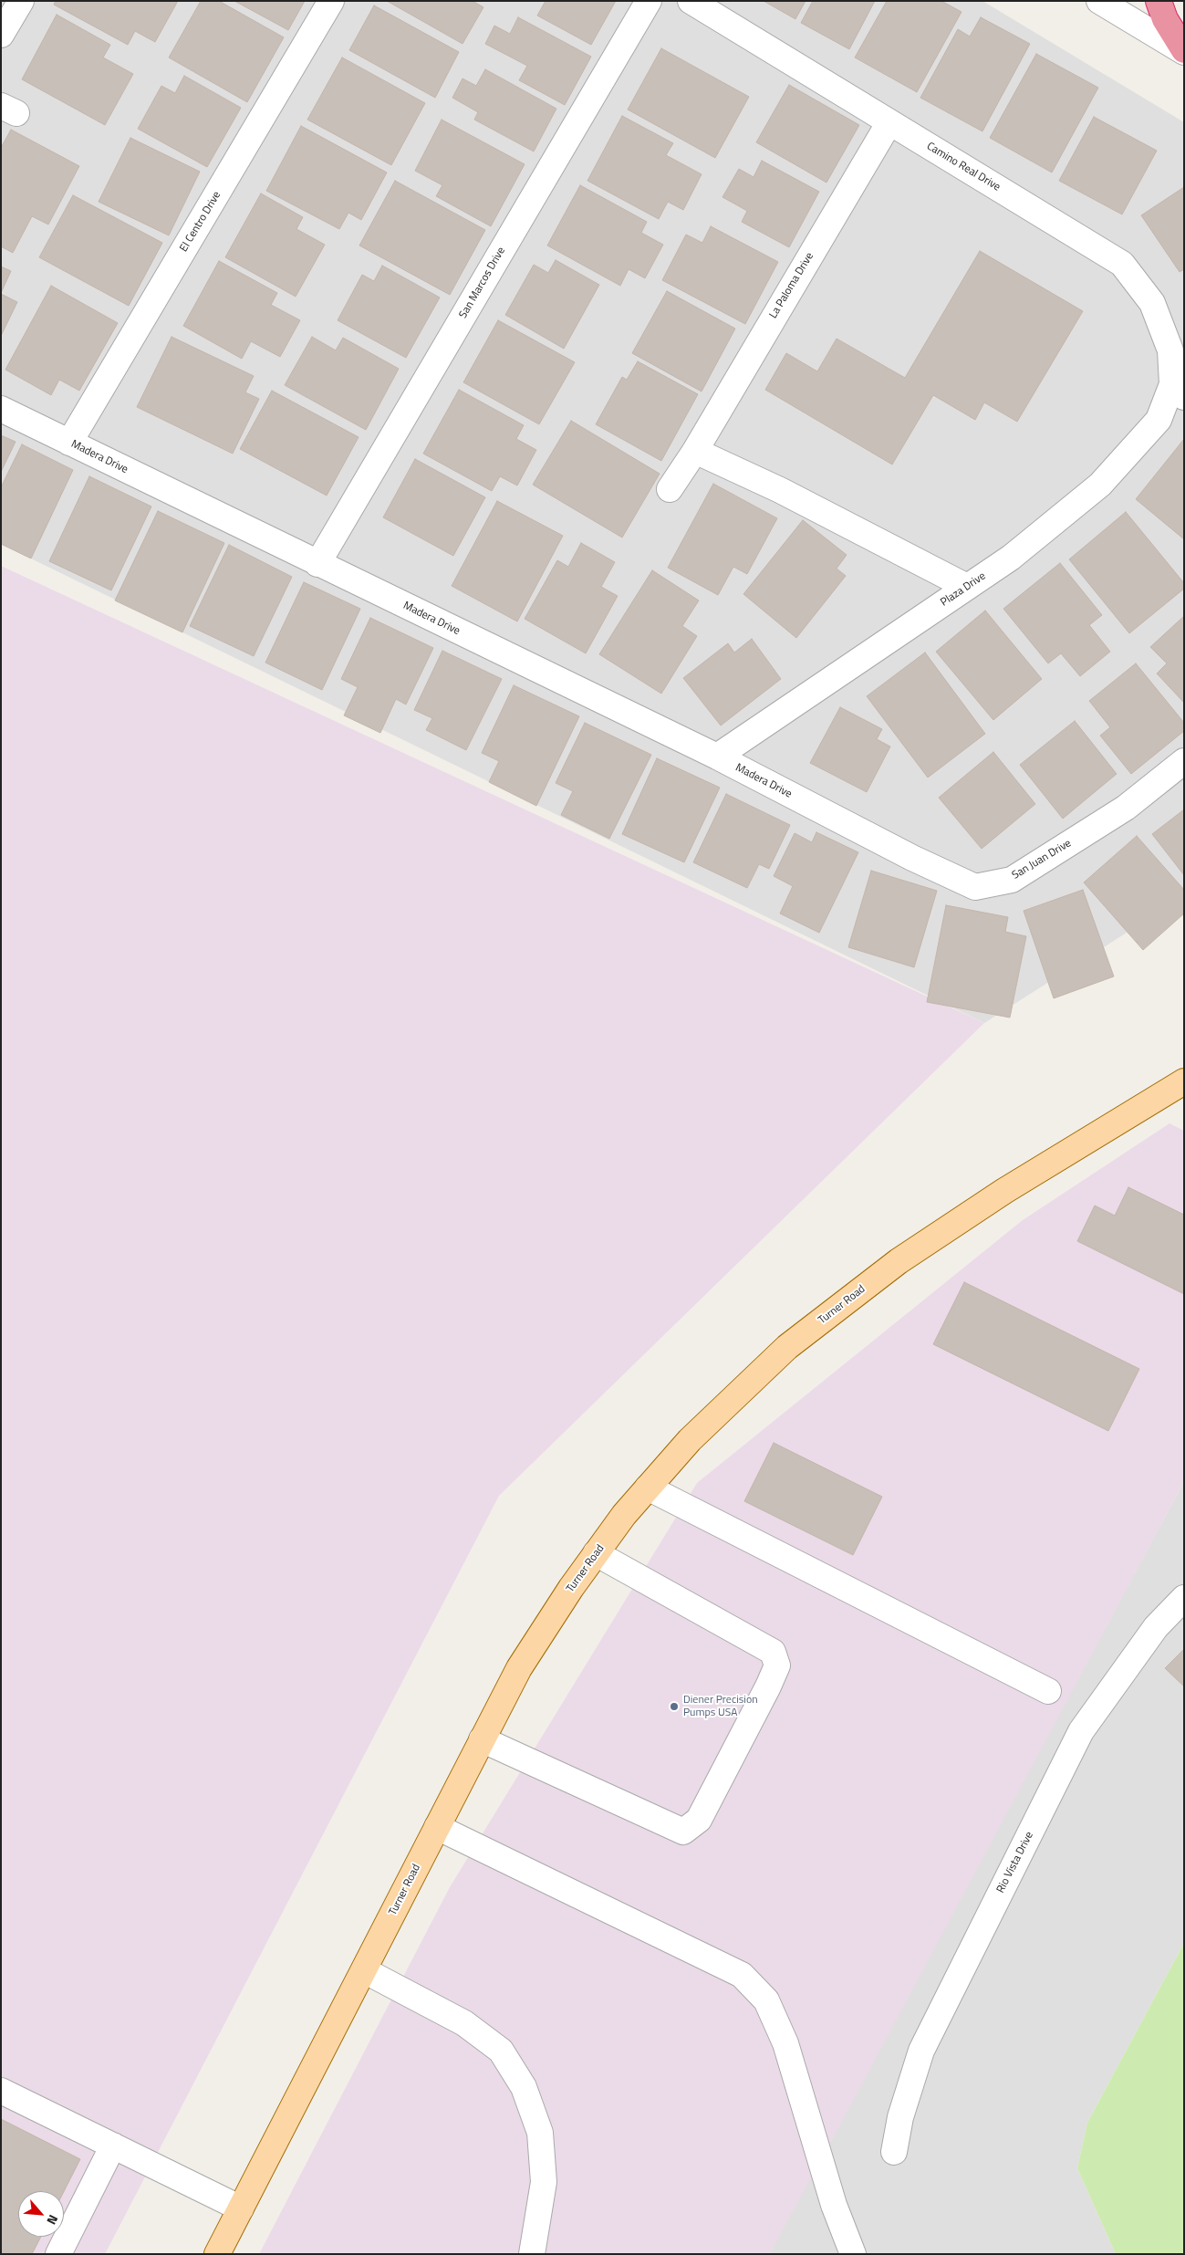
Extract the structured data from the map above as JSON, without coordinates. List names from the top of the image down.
{
  "streets": {
    "main road": ["Turner Road"],
    "street": [
      "Camino Real Drive",
      "El Centro Drive",
      "San Marcos Drive",
      "La Paloma Drive",
      "Madera Drive",
      "Plaza Drive",
      "San Juan Drive",
      "Rio Vista Drive"
    ]
  },
  "crossings": [
    ["Camino Real Drive", "La Paloma Drive"],
    ["Camino Real Drive", "Plaza Drive"],
    ["El Centro Drive", "Madera Drive"],
    ["San Marcos Drive", "Madera Drive"],
    ["Madera Drive", "Plaza Drive"],
    ["Madera Drive", "San Juan Drive"]
  ],
  "places": ["Diener Precision Pumps USA"],
  "north": "bottom right"
}
